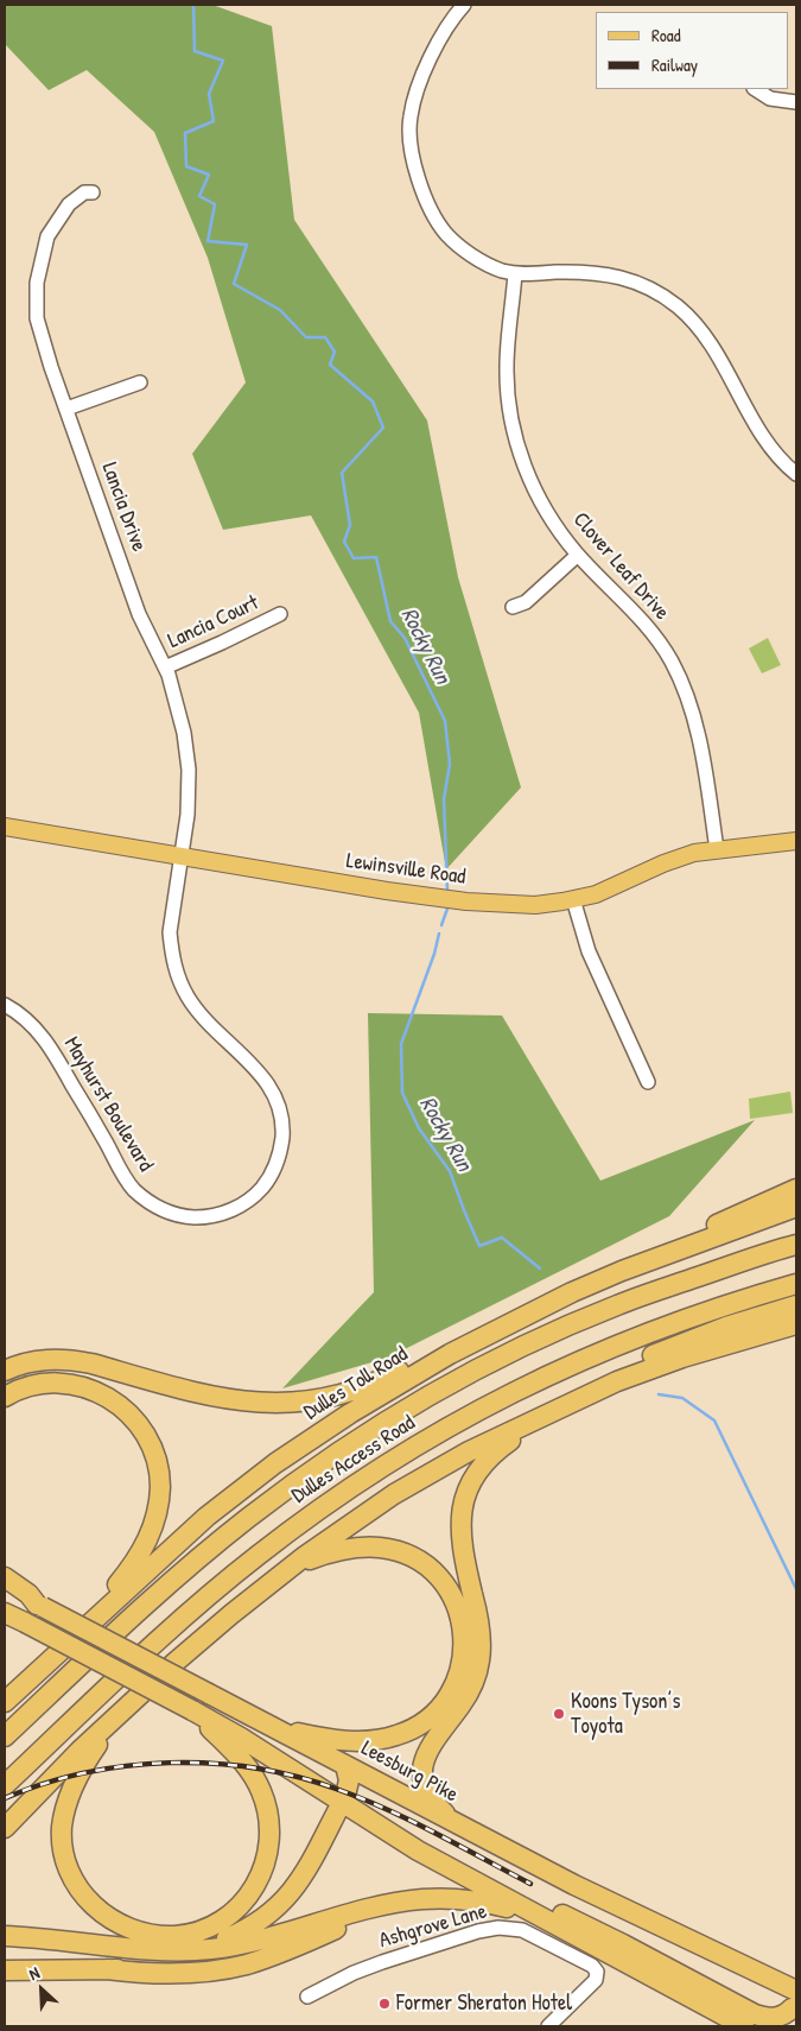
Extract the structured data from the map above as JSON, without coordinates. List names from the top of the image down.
{
  "streets": {
    "highway": ["Dulles Toll Road", "Dulles Access Road", "Leesburg Pike"],
    "main road": ["Lewinsville Road"],
    "street": [
      "Lancia Drive",
      "Clover Leaf Drive",
      "Lancia Court",
      "Mayhurst Boulevard",
      "Ashgrove Lane"
    ]
  },
  "crossings": [
    ["Lancia Drive", "Lancia Court"],
    ["Lancia Drive", "Lewinsville Road"],
    ["Lancia Drive", "Mayhurst Boulevard"],
    ["Clover Leaf Drive", "Lewinsville Road"],
    ["Lewinsville Road", "Mayhurst Boulevard"]
  ],
  "water": ["Rocky Run"],
  "places": ["Koons Tyson’s Toyota", "Former Sheraton Hotel"],
  "legend": ["Road", "Railway"],
  "north": "top left"
}
